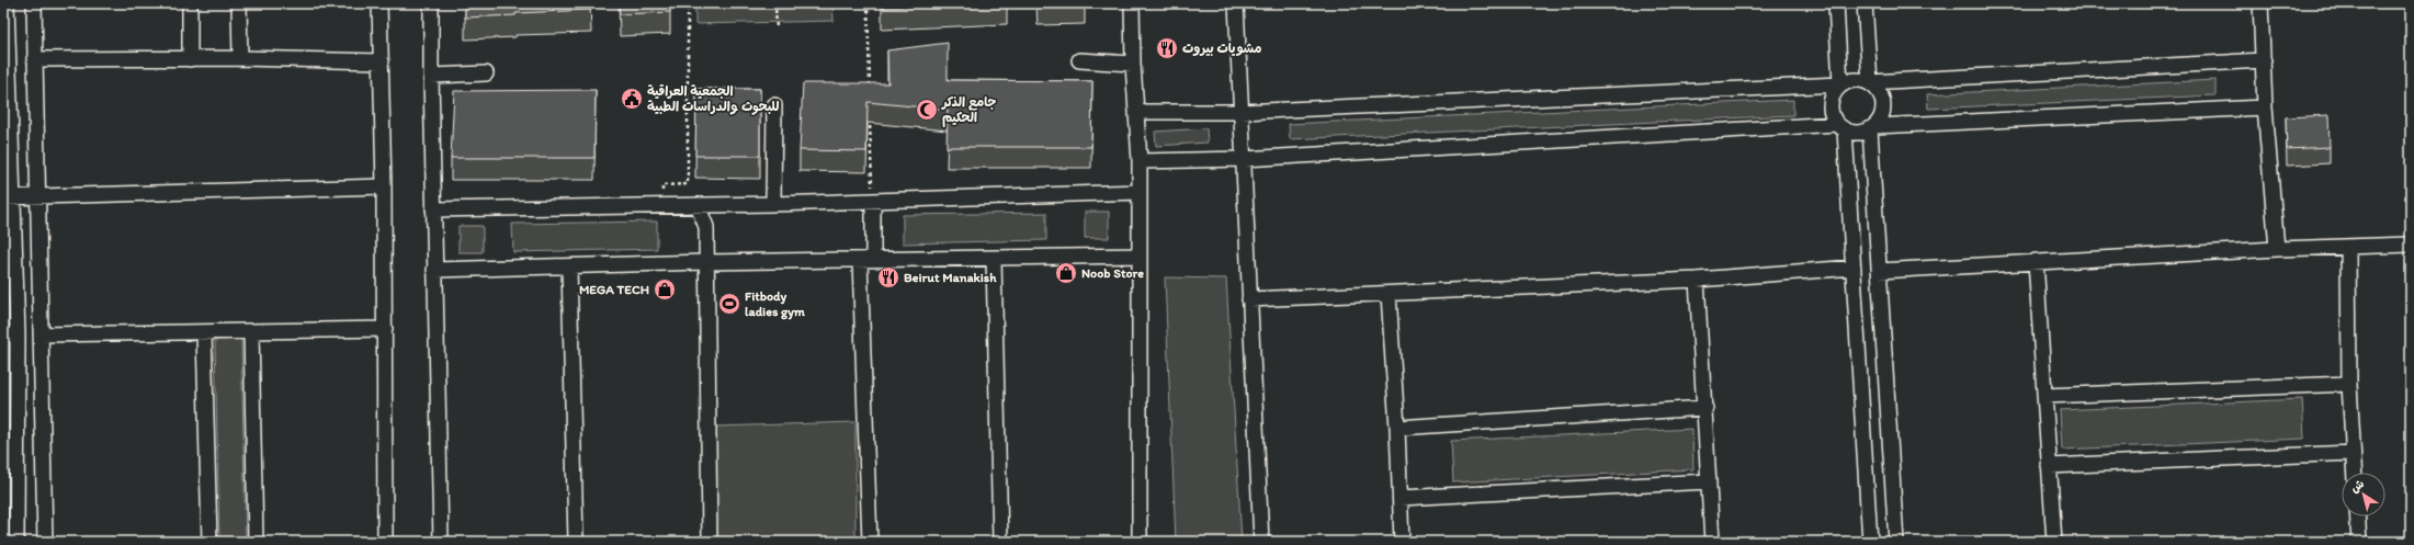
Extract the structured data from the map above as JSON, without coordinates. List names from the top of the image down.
{
  "places": {
    "restaurant": ["مشويات بيروت", "Beirut Manakish"],
    "public building": ["الجمعية العراقية للبحوث والدراسات الطبية"],
    "mosque": ["جامع الذكر الحكيم"],
    "shop": ["Noob Store", "MEGA TECH"],
    "sports": ["Fitbody ladies gym"]
  },
  "north": "top left"
}
